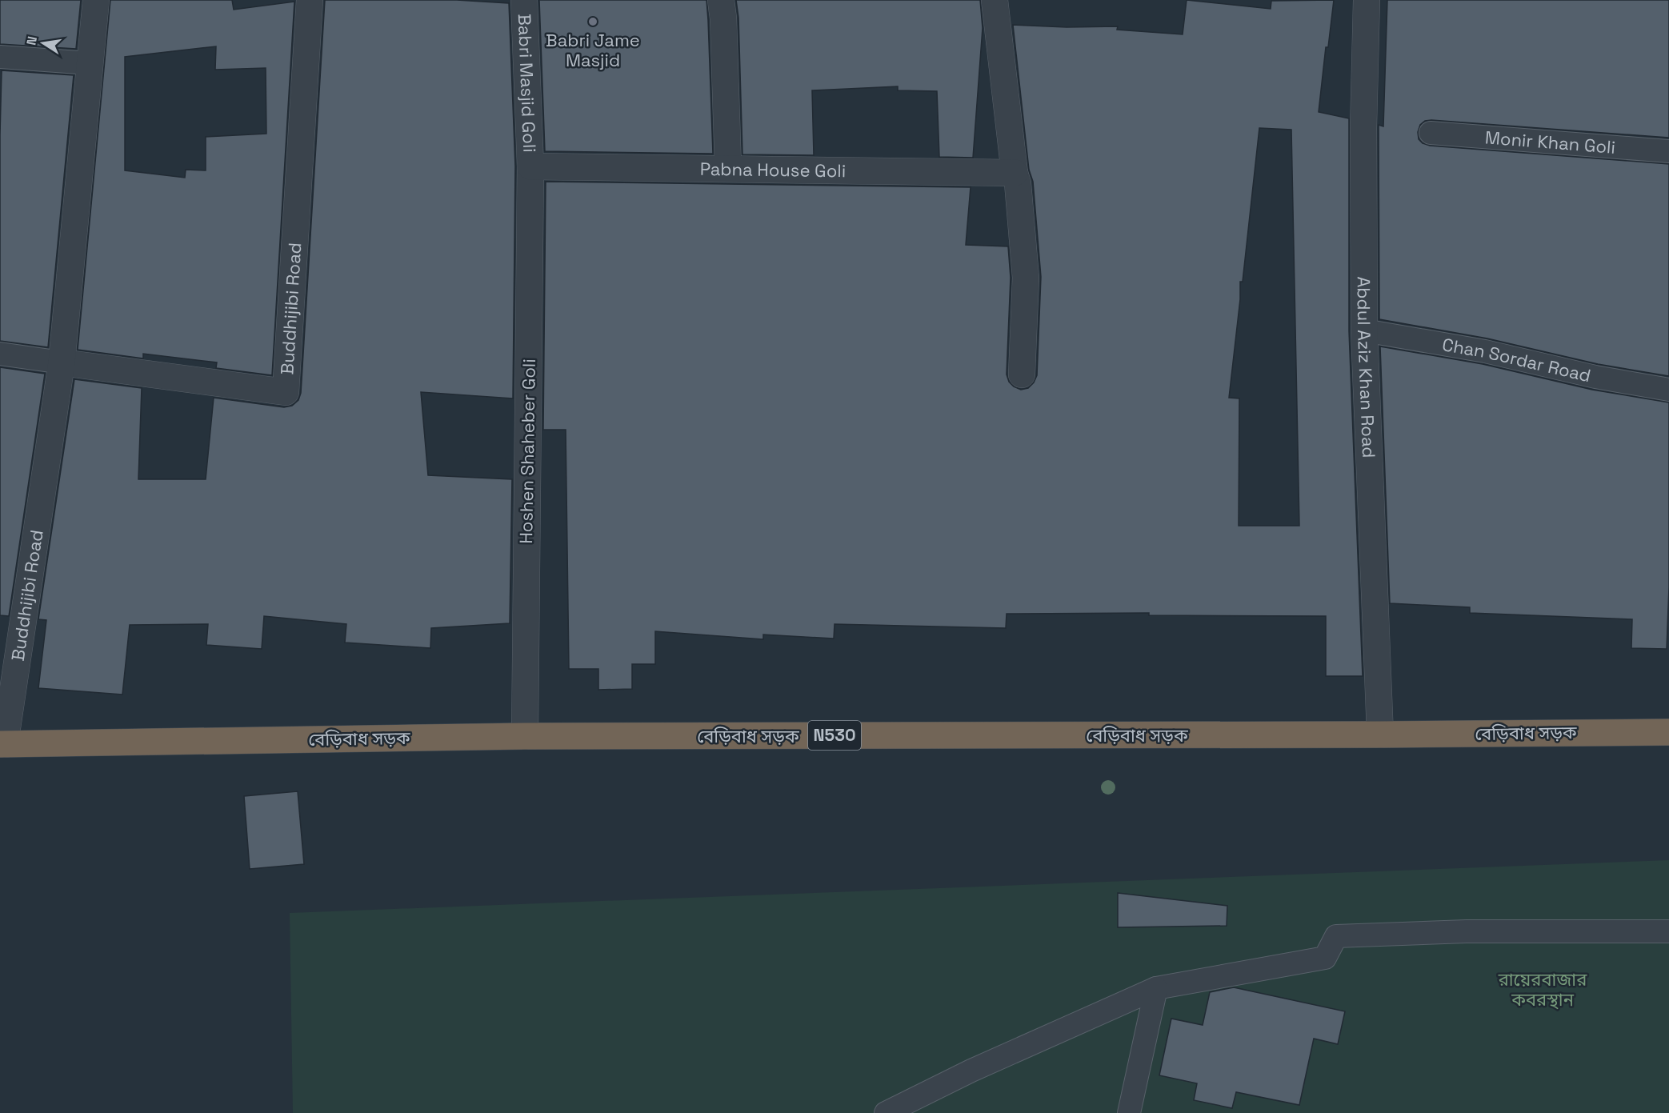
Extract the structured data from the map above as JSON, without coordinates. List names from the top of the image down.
{
  "streets": {
    "highway": ["বেড়িবাধ সড়ক", "N530"],
    "street": [
      "Babri Masjid Goli",
      "Pabna House Goli",
      "Buddhijibi Road",
      "Abdul Aziz Khan Road",
      "Hoshen Shaheber Goli"
    ],
    "lane": ["Monir Khan Goli", "Chan Sordar Road"]
  },
  "crossings": [
    ["Babri Masjid Goli", "Pabna House Goli"],
    ["Babri Masjid Goli", "Hoshen Shaheber Goli"],
    ["Pabna House Goli", "Hoshen Shaheber Goli"],
    ["Buddhijibi Road", "বেড়িবাধ সড়ক"],
    ["Chan Sordar Road", "Abdul Aziz Khan Road"],
    ["Abdul Aziz Khan Road", "বেড়িবাধ সড়ক"],
    ["Hoshen Shaheber Goli", "বেড়িবাধ সড়ক"]
  ],
  "parks": ["রায়েরবাজার কবরস্থান"],
  "places": ["Babri Jame Masjid"],
  "north": "left"
}
